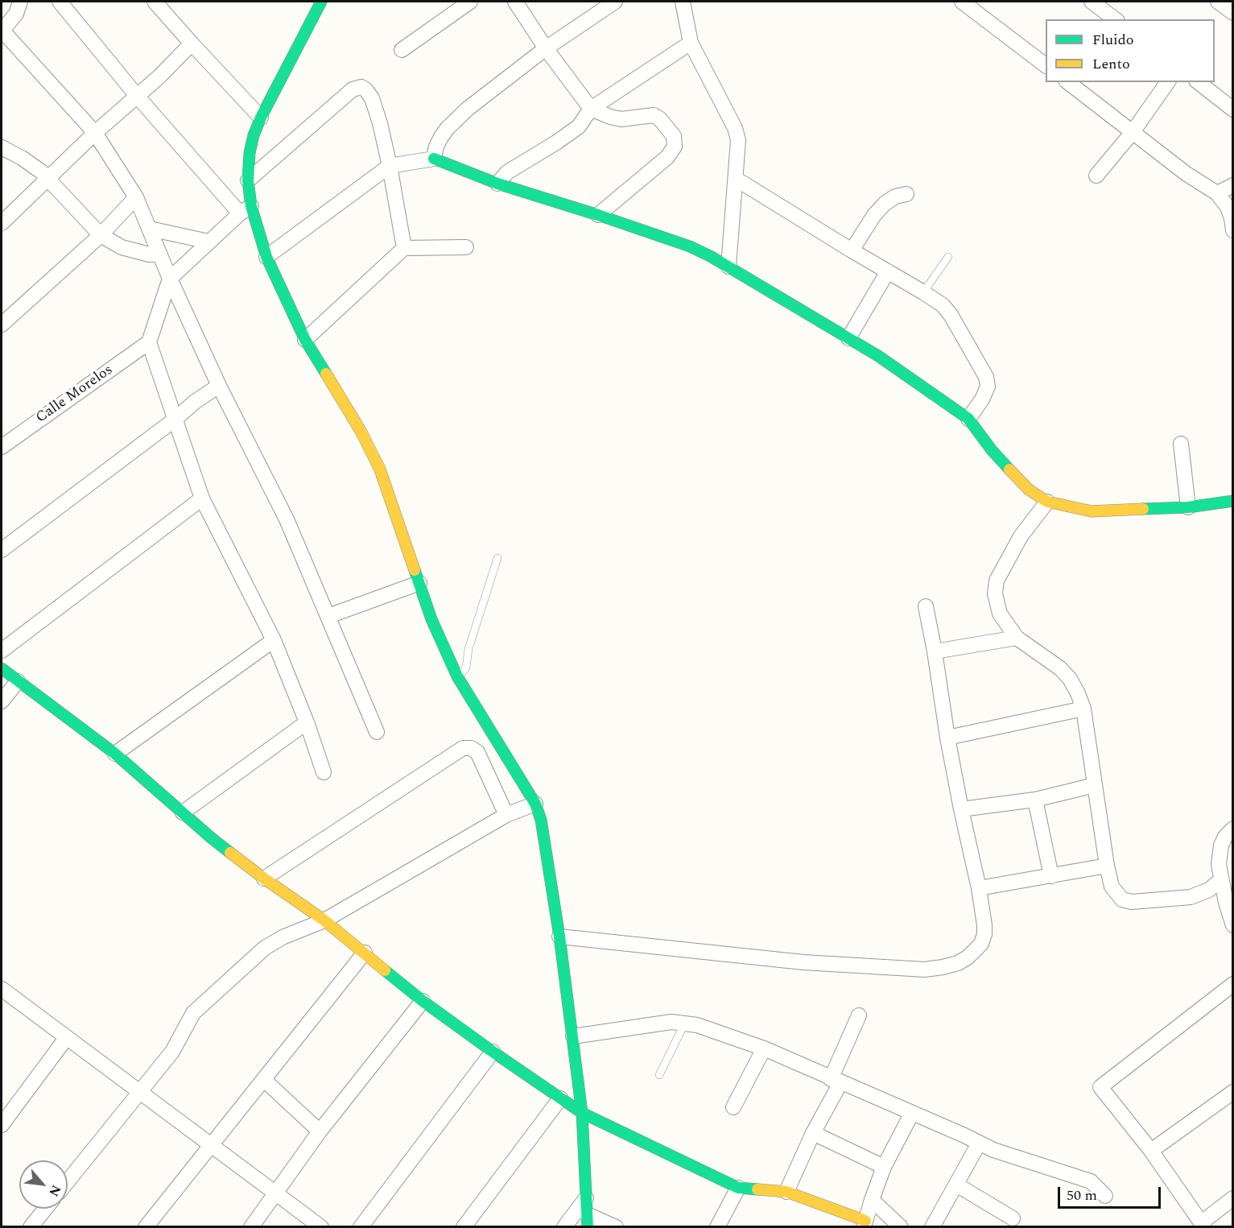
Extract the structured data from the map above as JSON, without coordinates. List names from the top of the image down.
{
  "streets": {
    "street": ["Calle Morelos"]
  },
  "legend": ["Fluido", "Lento"],
  "scale_bar": "50 m",
  "north": "bottom right"
}
